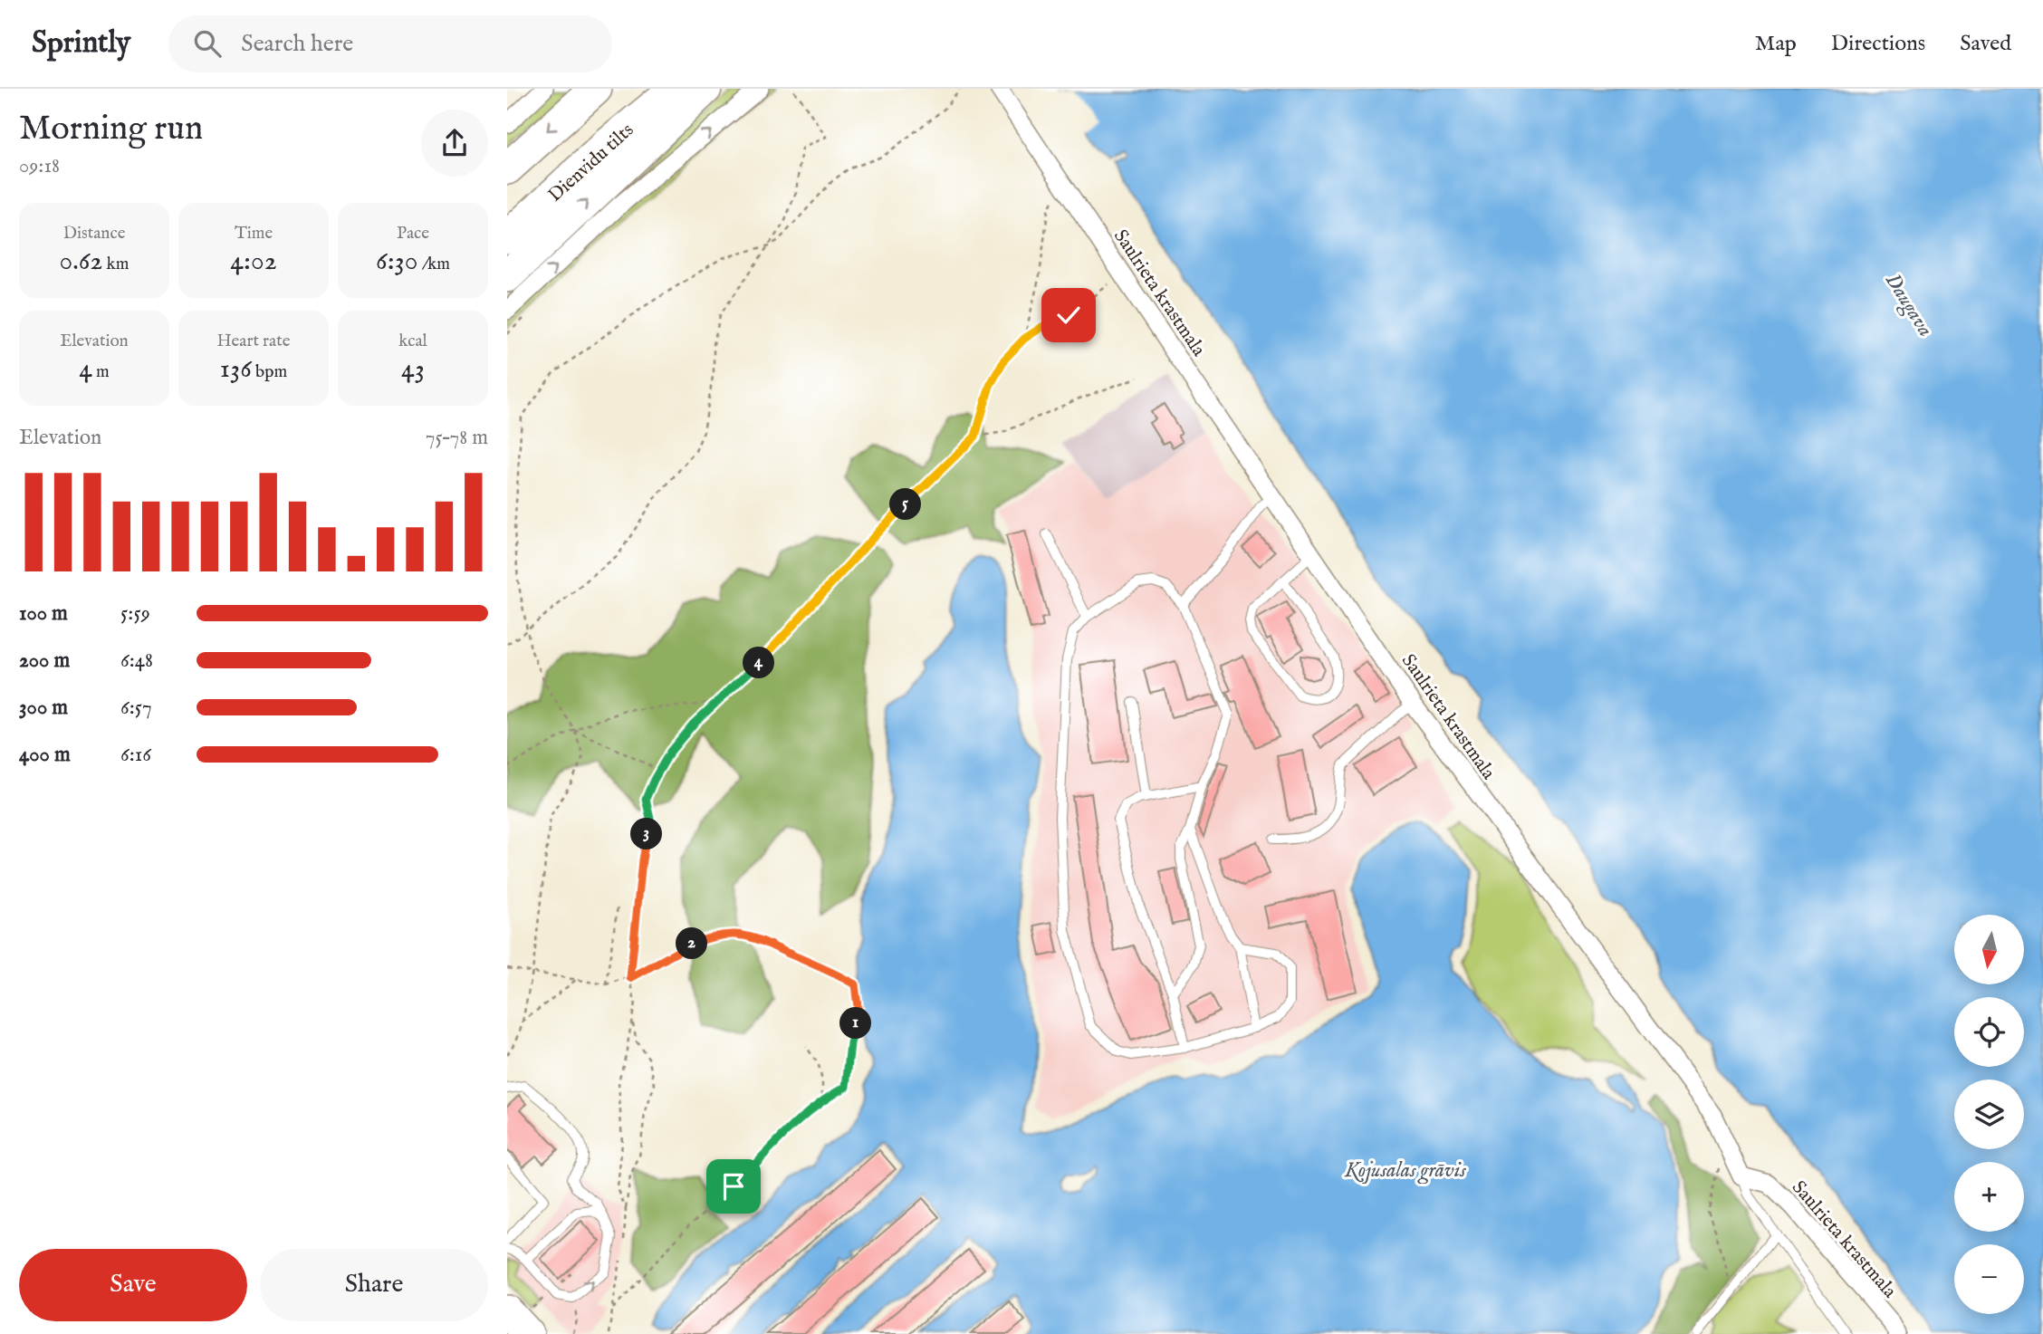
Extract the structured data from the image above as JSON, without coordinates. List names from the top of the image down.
{
  "streets": {
    "highway": ["Dienvidu tilts"],
    "street": ["Saulrieta krastmala"]
  },
  "water": ["Daugava", "Kojusalas grāvis"],
  "north": "bottom",
  "page": {
    "header": "Sprintly",
    "search": "Search here",
    "nav": ["Map", "Directions", "Saved"],
    "heading": ["Morning run", "09:18"],
    "stats": [
      ["Distance", "0.62 km"],
      ["Time", "4:02"],
      ["Pace", "6:30 /km"],
      ["Elevation", "4 m"],
      ["Heart rate", "136 bpm"],
      ["kcal", "43"]
    ],
    "chart": ["Elevation", "75–78 m"],
    "pins": [
      "5",
      "4",
      "3",
      "2",
      "1"
    ],
    "list": [
      {
        "name": "100 m",
        "note": "5:59"
      },
      {
        "name": "200 m",
        "note": "6:48"
      },
      {
        "name": "300 m",
        "note": "6:57"
      },
      {
        "name": "400 m",
        "note": "6:16"
      }
    ],
    "map_buttons": ["+", "−"],
    "buttons": ["Save", "Share"]
  }
}
